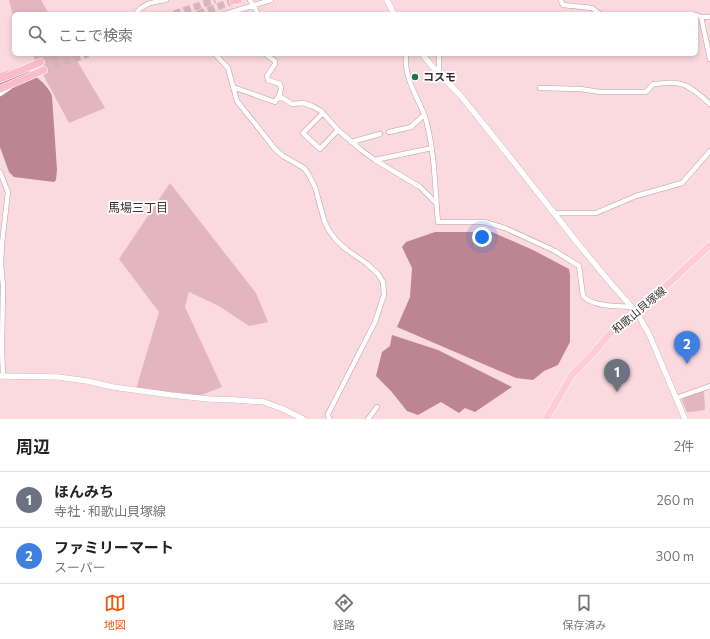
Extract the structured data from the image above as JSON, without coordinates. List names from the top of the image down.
{
  "streets": {
    "main road": ["和歌山貝塚線"]
  },
  "districts": ["馬場三丁目"],
  "places": ["コスモ"],
  "page": {
    "search": "ここで検索",
    "pins": ["2", "1"],
    "heading": ["周辺", "2件"],
    "list": [
      {
        "mark": "1",
        "name": "ほんみち",
        "note": "寺社 · 和歌山貝塚線",
        "value": "260 m"
      },
      {
        "mark": "2",
        "name": "ファミリーマート",
        "note": "スーパー",
        "value": "300 m"
      }
    ],
    "nav": ["地図", "経路", "保存済み"]
  }
}
